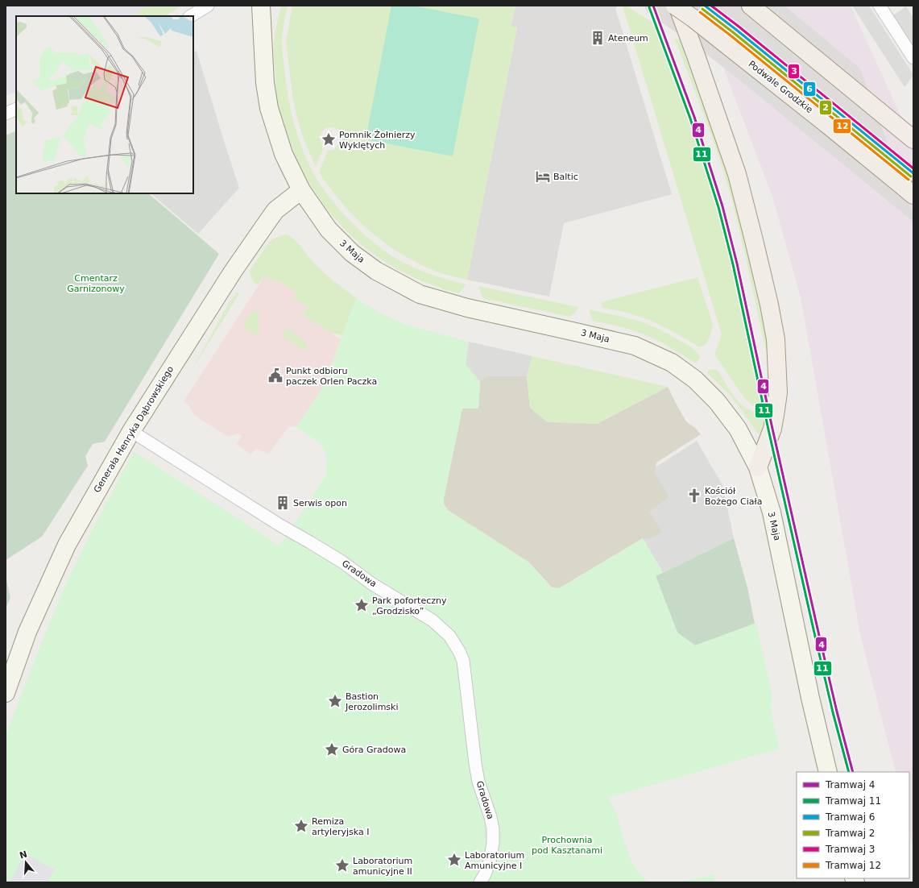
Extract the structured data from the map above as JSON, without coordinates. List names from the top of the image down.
{
  "streets": {
    "main road": ["Podwale Grodzkie", "3 Maja", "Generała Henryka Dąbrowskiego"],
    "street": ["Gradowa"]
  },
  "crossings": [
    ["3 Maja", "Generała Henryka Dąbrowskiego"],
    ["Generała Henryka Dąbrowskiego", "Gradowa"]
  ],
  "parks": ["Cmentarz Garnizonowy", "Prochownia pod Kasztanami"],
  "places": {
    "building": ["Ateneum", "Serwis opon"],
    "place": [
      "Pomnik Żołnierzy Wyklętych",
      "Park poforteczny „Grodzisko”",
      "Bastion Jerozolimski",
      "Góra Gradowa",
      "Remiza artyleryjska I",
      "Laboratorium Amunicyjne I",
      "Laboratorium amunicyjne II"
    ],
    "hotel": ["Baltic"],
    "public building": ["Punkt odbioru paczek Orlen Paczka"],
    "church": ["Kościół Bożego Ciała"]
  },
  "lines": [
    "tram line 4",
    "tram line 6",
    "tram line 3",
    "tram line 11",
    "tram line 2",
    "tram line 12"
  ],
  "legend": [
    "Tramwaj 4",
    "Tramwaj 11",
    "Tramwaj 6",
    "Tramwaj 2",
    "Tramwaj 3",
    "Tramwaj 12"
  ],
  "north": "top"
}
